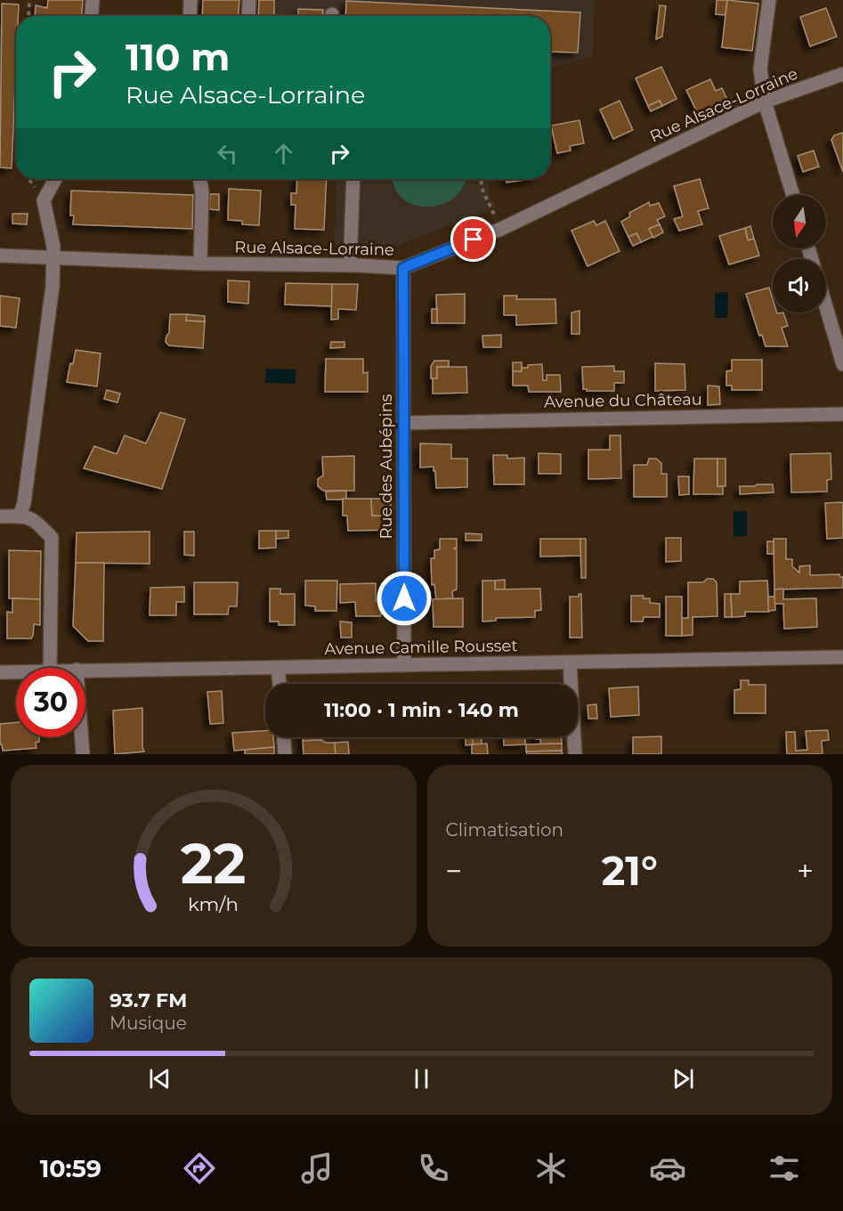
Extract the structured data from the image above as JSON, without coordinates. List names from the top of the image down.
{
  "streets": {
    "street": [
      "Rue Alsace-Lorraine",
      "Avenue du Château",
      "Rue des Aubépins",
      "Avenue Camille Rousset"
    ]
  },
  "crossings": [
    ["Rue Alsace-Lorraine", "Rue des Aubépins"],
    ["Avenue du Château", "Rue des Aubépins"],
    ["Rue des Aubépins", "Avenue Camille Rousset"]
  ],
  "north": "bottom",
  "page": {
    "turn": ["110 m", "Rue Alsace-Lorraine"],
    "limit": "30",
    "trip": "11:00 · 1 min · 140 m",
    "tile": "Climatisation",
    "heat": ["−", "21°", "+"],
    "song": ["93.7 FM", "Musique"],
    "tabs": "10:59",
    "gauge": ["22", "km/h"]
  }
}
